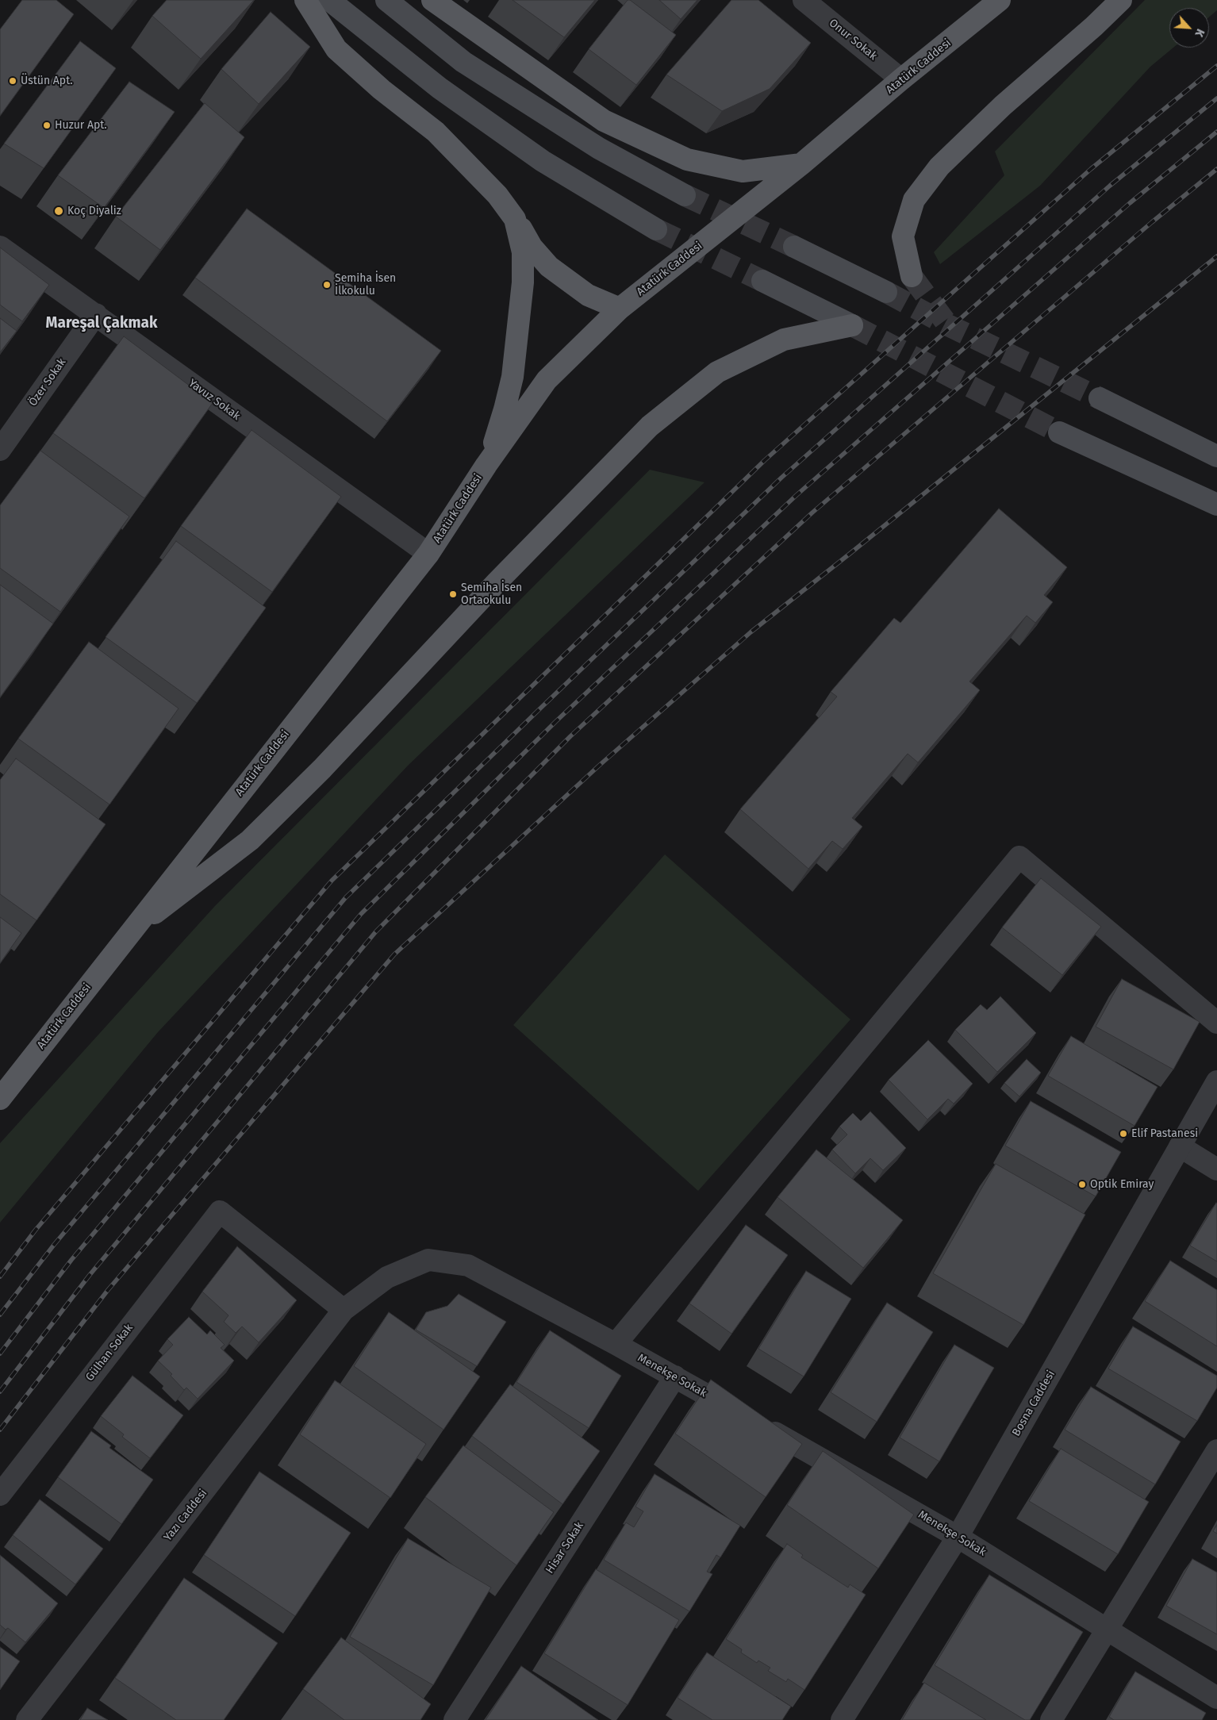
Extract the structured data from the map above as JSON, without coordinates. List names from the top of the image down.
{
  "streets": {
    "main road": ["Atatürk Caddesi"],
    "street": [
      "Onur Sokak",
      "Özer Sokak",
      "Yavuz Sokak",
      "Gülhan Sokak",
      "Menekşe Sokak",
      "Bosna Caddesi",
      "Yazı Caddesi",
      "Hisar Sokak"
    ]
  },
  "crossings": [
    ["Onur Sokak", "Atatürk Caddesi"],
    ["Atatürk Caddesi", "Yavuz Sokak"],
    ["Özer Sokak", "Yavuz Sokak"],
    ["Gülhan Sokak", "Menekşe Sokak"],
    ["Gülhan Sokak", "Yazı Caddesi"],
    ["Menekşe Sokak", "Bosna Caddesi"],
    ["Menekşe Sokak", "Yazı Caddesi"],
    ["Menekşe Sokak", "Hisar Sokak"]
  ],
  "districts": ["Mareşal Çakmak"],
  "places": [
    "Üstün Apt.",
    "Huzur Apt.",
    "Koç Diyaliz",
    "Semiha İsen İlkokulu",
    "Semiha İsen Ortaokulu",
    "Elif Pastanesi",
    "Optik Emiray"
  ],
  "north": "bottom right"
}
